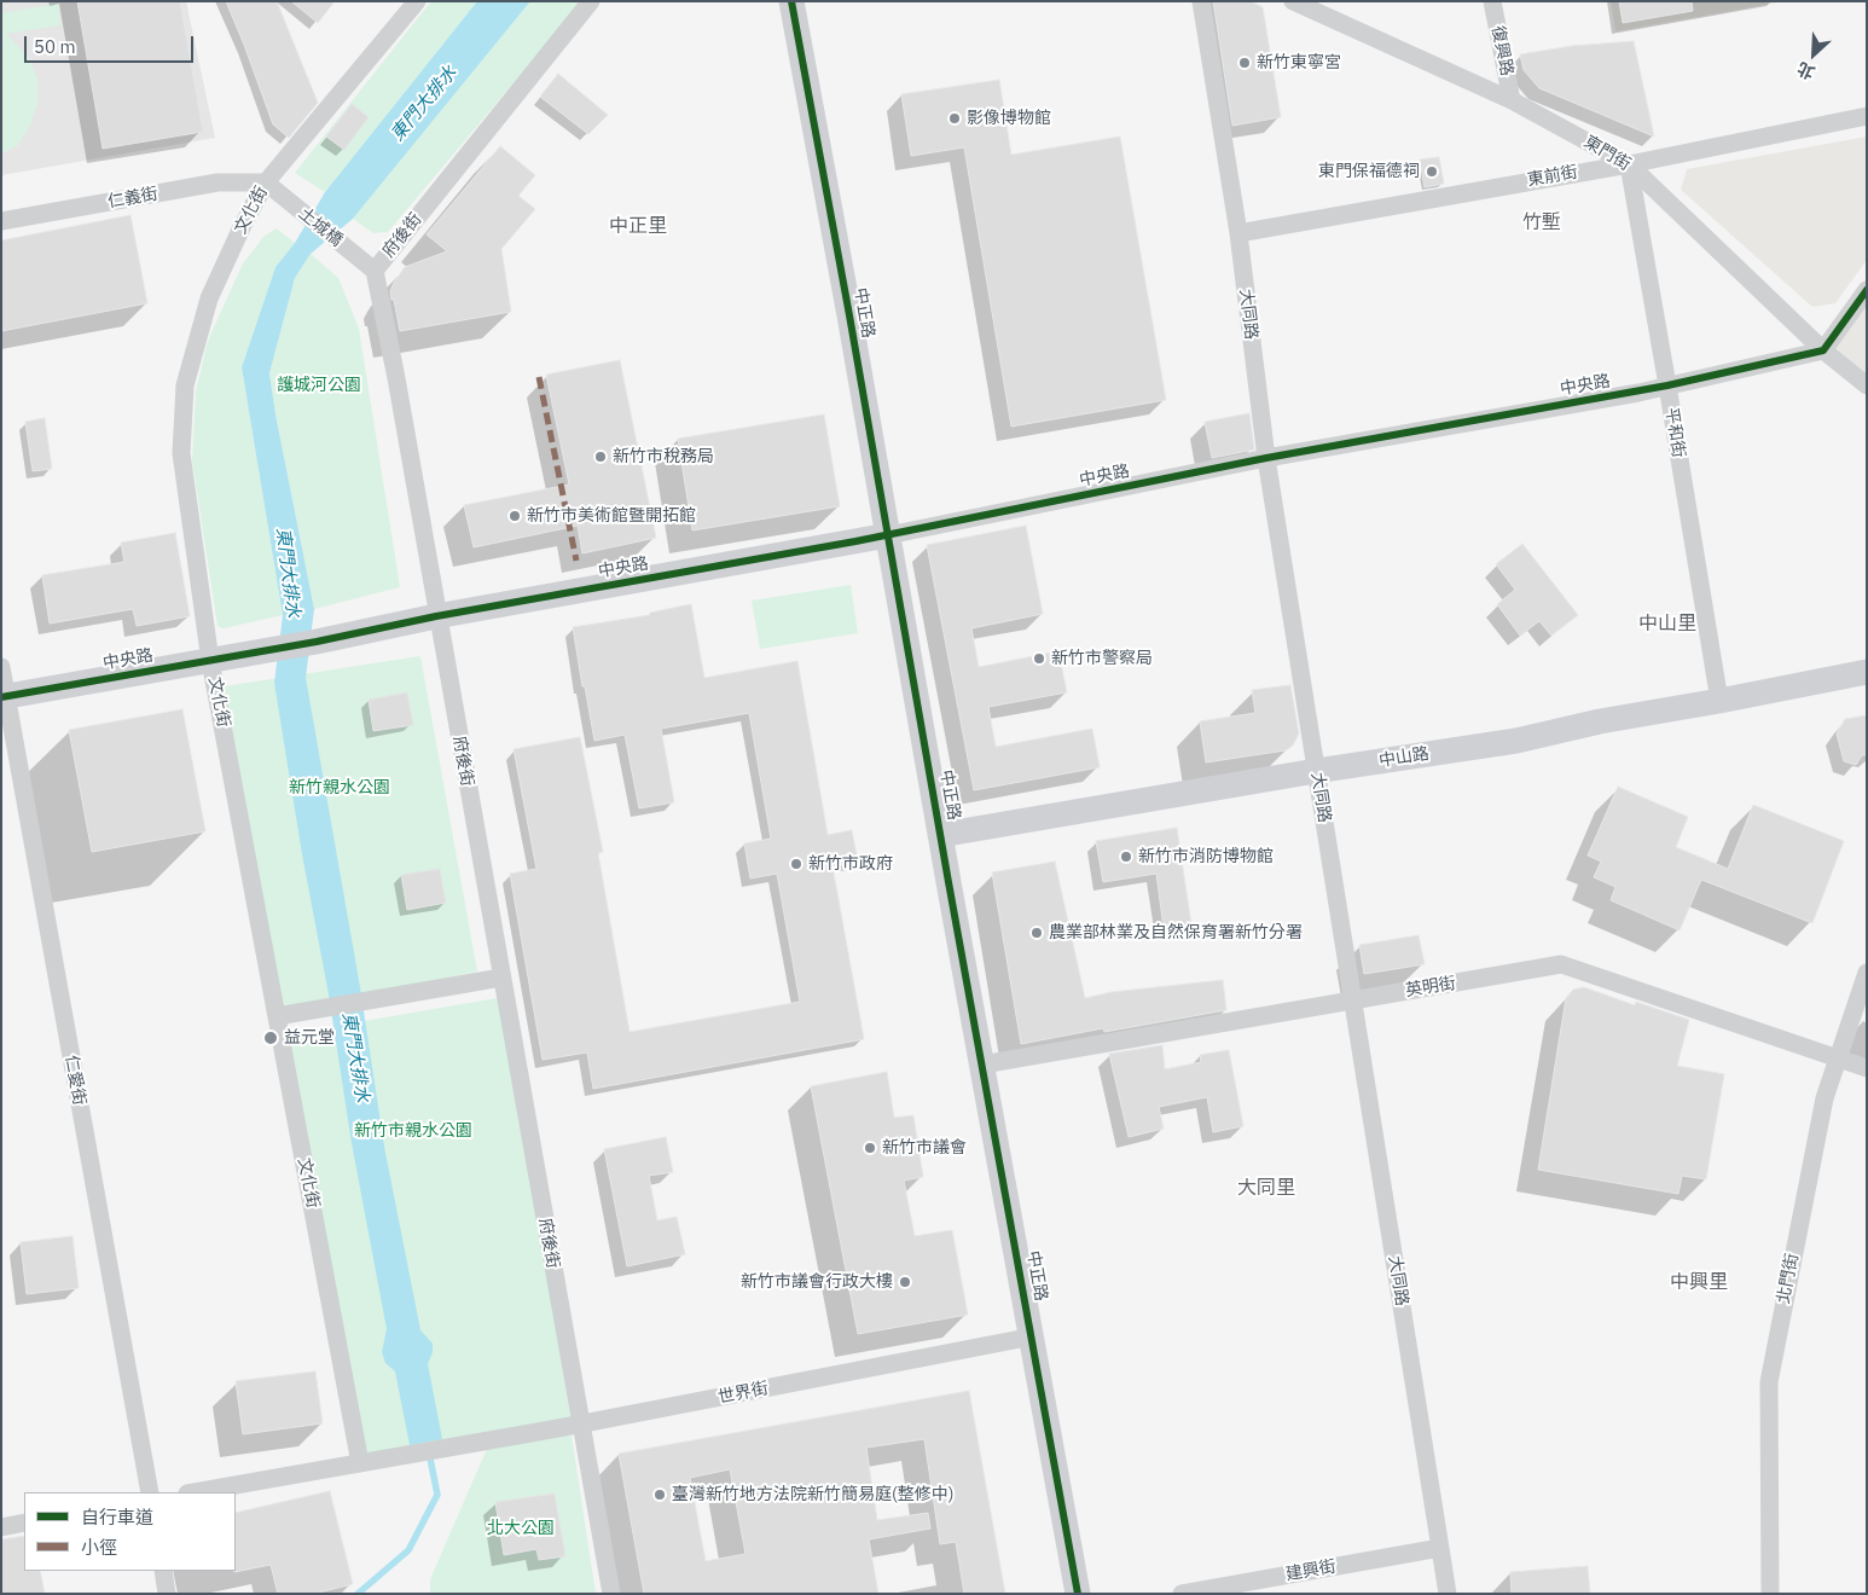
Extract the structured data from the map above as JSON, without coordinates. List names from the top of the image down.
{
  "streets": {
    "street": [
      "復興路",
      "東門街",
      "東前街",
      "仁義街",
      "文化街",
      "土城橋",
      "府後街",
      "中正路",
      "大同路",
      "中央路",
      "平和街",
      "中山路",
      "英明街",
      "仁愛街",
      "北門街",
      "世界街",
      "建興街"
    ]
  },
  "crossings": [
    ["復興路", "東門街"],
    ["東門街", "東前街"],
    ["東門街", "中央路"],
    ["東門街", "平和街"],
    ["東前街", "大同路"],
    ["東前街", "平和街"],
    ["仁義街", "文化街"],
    ["仁義街", "土城橋"],
    ["文化街", "土城橋"],
    ["文化街", "中央路"],
    ["文化街", "世界街"],
    ["土城橋", "府後街"],
    ["府後街", "中央路"],
    ["府後街", "世界街"],
    ["中正路", "中央路"],
    ["中正路", "中山路"],
    ["中正路", "英明街"],
    ["中正路", "世界街"],
    ["大同路", "中央路"],
    ["大同路", "中山路"],
    ["大同路", "英明街"],
    ["大同路", "建興街"],
    ["中央路", "平和街"],
    ["中央路", "仁愛街"],
    ["平和街", "中山路"],
    ["英明街", "北門街"]
  ],
  "districts": [
    "竹塹",
    "中正里",
    "中山里",
    "大同里",
    "中興里"
  ],
  "water": ["東門大排水"],
  "parks": [
    "護城河公園",
    "新竹親水公園",
    "新竹市親水公園",
    "北大公園"
  ],
  "places": [
    "新竹東寧宮",
    "影像博物館",
    "東門保福德祠",
    "新竹市稅務局",
    "新竹市美術館暨開拓館",
    "新竹市警察局",
    "新竹市消防博物館",
    "新竹市政府",
    "農業部林業及自然保育署新竹分署",
    "益元堂",
    "新竹市議會",
    "新竹市議會行政大樓",
    "臺灣新竹地方法院新竹簡易庭(整修中)"
  ],
  "legend": ["自行車道", "小徑"],
  "scale_bar": "50 m",
  "north": "bottom left"
}
